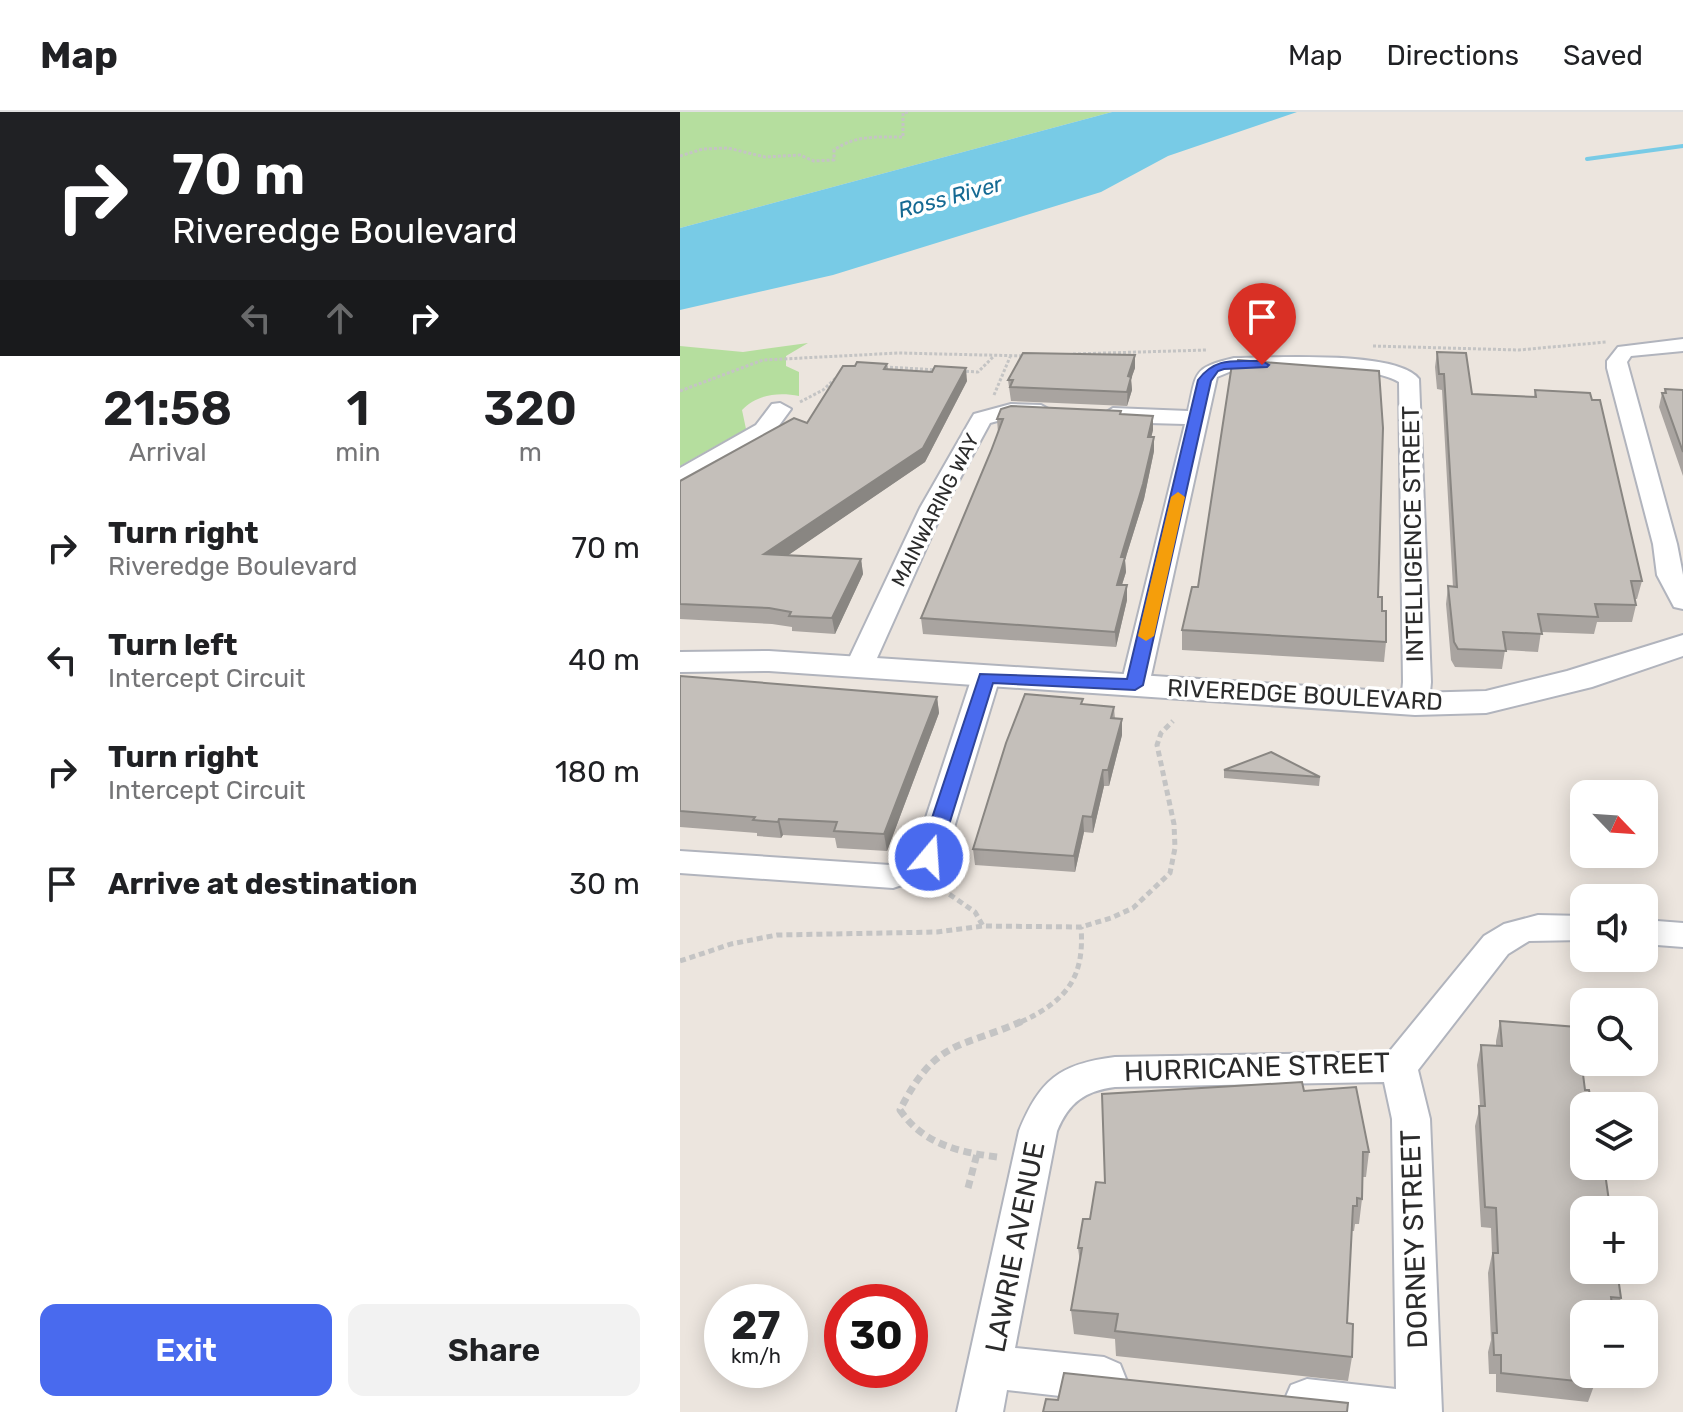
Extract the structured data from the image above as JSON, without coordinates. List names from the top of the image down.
{
  "streets": {
    "street": [
      "MAINWARING WAY",
      "INTELLIGENCE STREET",
      "RIVEREDGE BOULEVARD",
      "HURRICANE STREET",
      "DORNEY STREET",
      "LAWRIE AVENUE"
    ]
  },
  "crossings": [
    ["MAINWARING WAY", "INTELLIGENCE STREET"],
    ["MAINWARING WAY", "RIVEREDGE BOULEVARD"],
    ["INTELLIGENCE STREET", "RIVEREDGE BOULEVARD"],
    ["HURRICANE STREET", "DORNEY STREET"],
    ["HURRICANE STREET", "LAWRIE AVENUE"]
  ],
  "water": ["Ross River"],
  "north": "bottom right",
  "page": {
    "header": "Map",
    "nav": ["Map", "Directions", "Saved"],
    "turn": ["70 m", "Riveredge Boulevard"],
    "eta": [
      "21:58",
      "Arrival",
      "1",
      "min",
      "320",
      "m"
    ],
    "list": [
      {
        "name": "Turn right",
        "note": "Riveredge Boulevard",
        "value": "70 m"
      },
      {
        "name": "Turn left",
        "note": "Intercept Circuit",
        "value": "40 m"
      },
      {
        "name": "Turn right",
        "note": "Intercept Circuit",
        "value": "180 m"
      },
      {
        "name": "Arrive at destination",
        "value": "30 m"
      }
    ],
    "map_buttons": ["+", "−"],
    "speed": "27 km/h",
    "limit": "30",
    "buttons": ["Exit", "Share"]
  }
}
